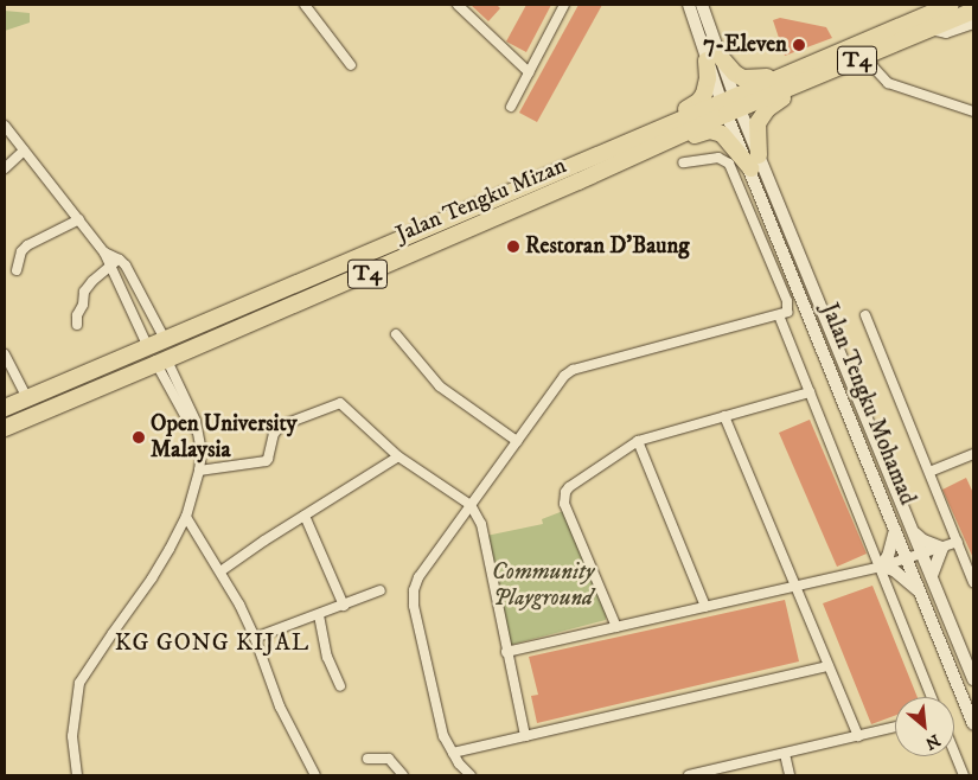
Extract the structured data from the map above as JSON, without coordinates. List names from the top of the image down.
{
  "streets": {
    "highway": ["T4", "Jalan Tengku Mizan"],
    "main road": ["Jalan Tengku Mohamad"]
  },
  "crossings": [
    ["Jalan Tengku Mizan", "Jalan Tengku Mohamad"]
  ],
  "districts": ["KG GONG KIJAL"],
  "parks": ["Community Playground"],
  "places": ["7-Eleven", "Restoran D'Baung", "Open University Malaysia"],
  "north": "bottom right"
}
